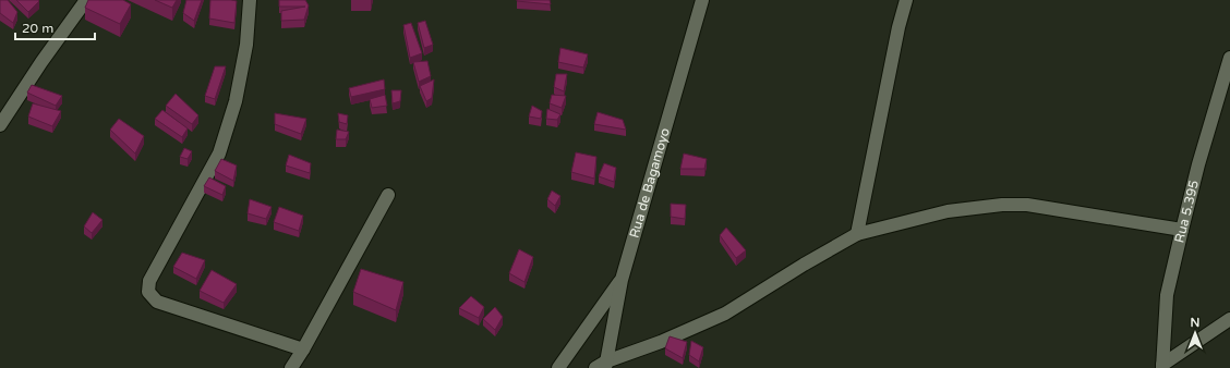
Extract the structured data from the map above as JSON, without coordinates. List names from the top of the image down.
{
  "streets": {
    "street": ["Rua de Bagamoyo", "Rua 5.395"]
  },
  "scale_bar": "20 m",
  "north": "top"
}
